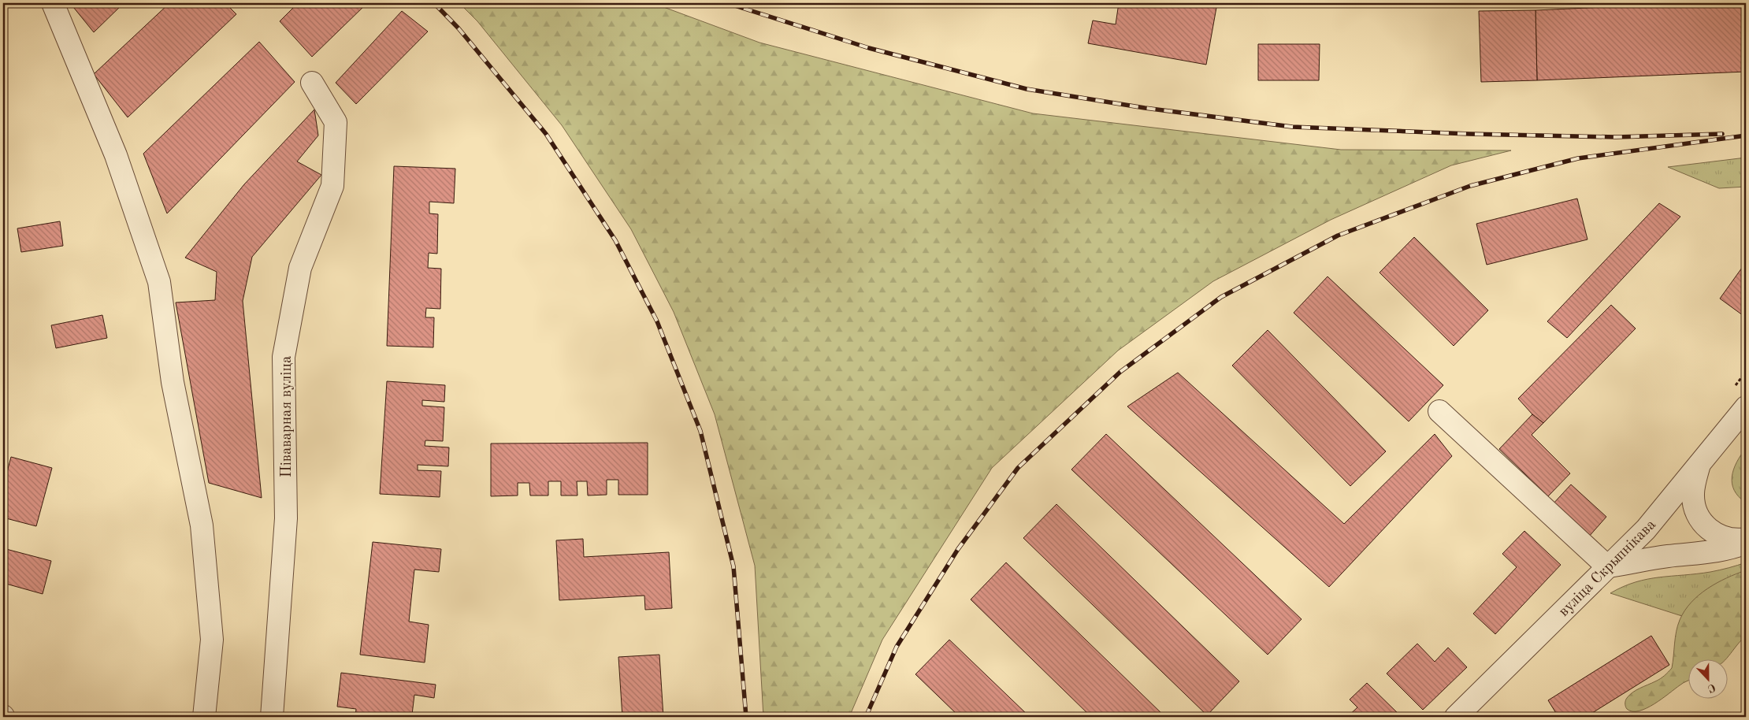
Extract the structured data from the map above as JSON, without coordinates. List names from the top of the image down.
{
  "streets": {
    "street": ["Піваварная вуліца", "вуліца Скрыпнікава"]
  },
  "north": "bottom"
}
